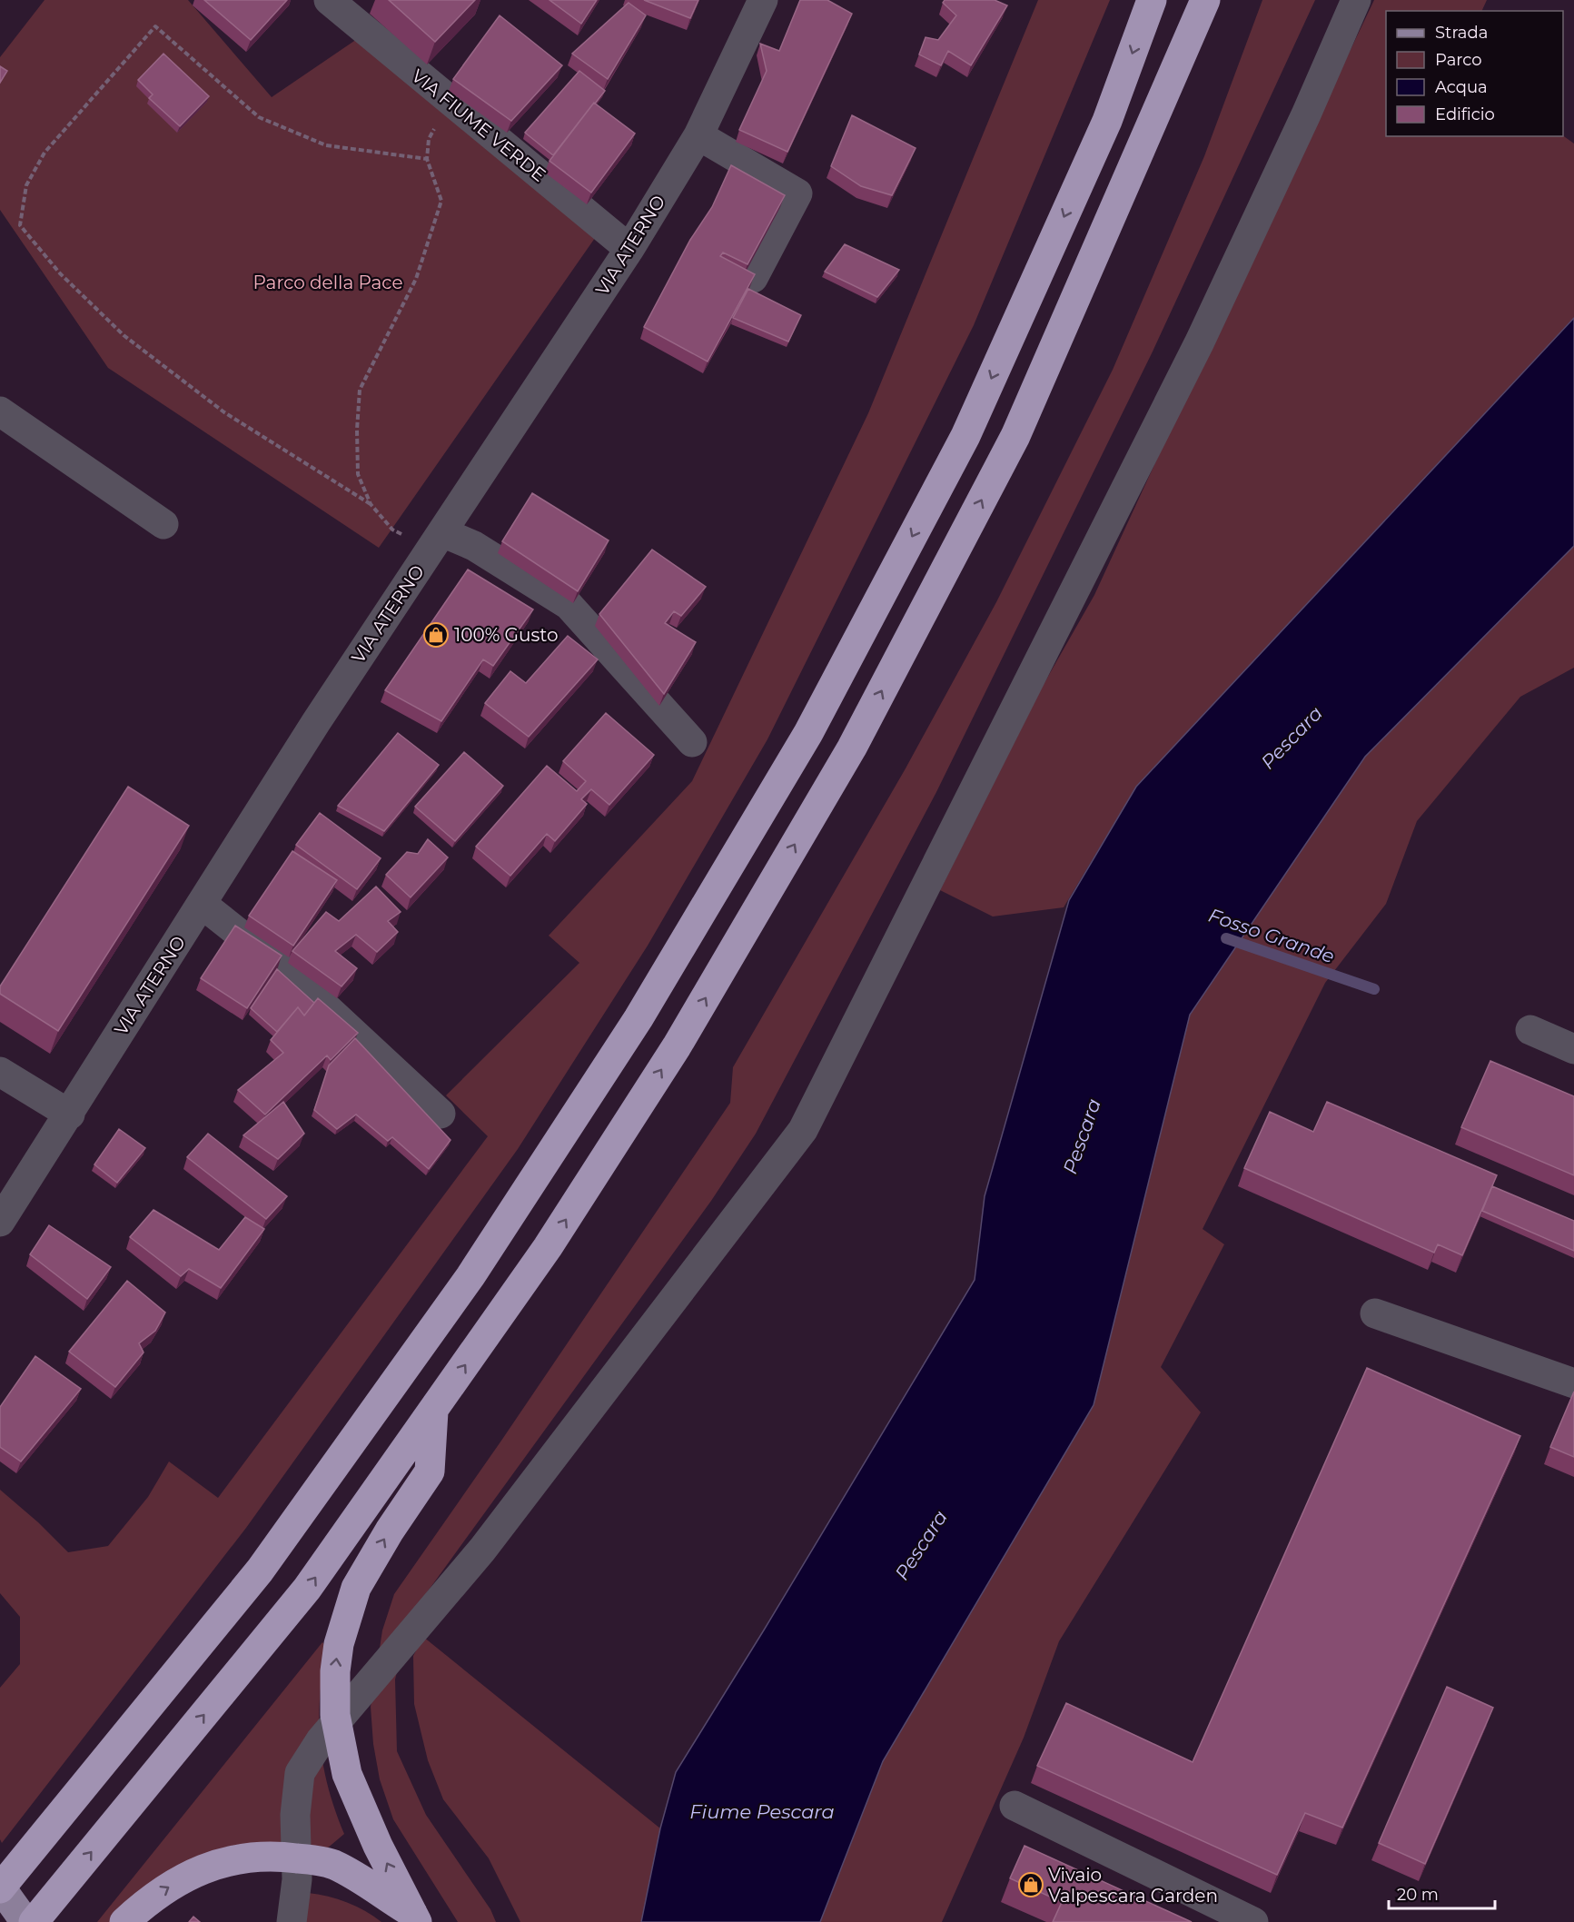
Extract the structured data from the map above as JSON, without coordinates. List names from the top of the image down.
{
  "streets": {
    "street": ["VIA FIUME VERDE", "VIA ATERNO"]
  },
  "crossings": [
    ["VIA FIUME VERDE", "VIA ATERNO"]
  ],
  "water": ["Pescara", "Fosso Grande", "Fiume Pescara"],
  "parks": ["Parco della Pace"],
  "places": {
    "shop": ["100% Gusto", "Vivaio Valpescara Garden"]
  },
  "legend": [
    "Strada",
    "Parco",
    "Acqua",
    "Edificio"
  ],
  "scale_bar": "20 m"
}
